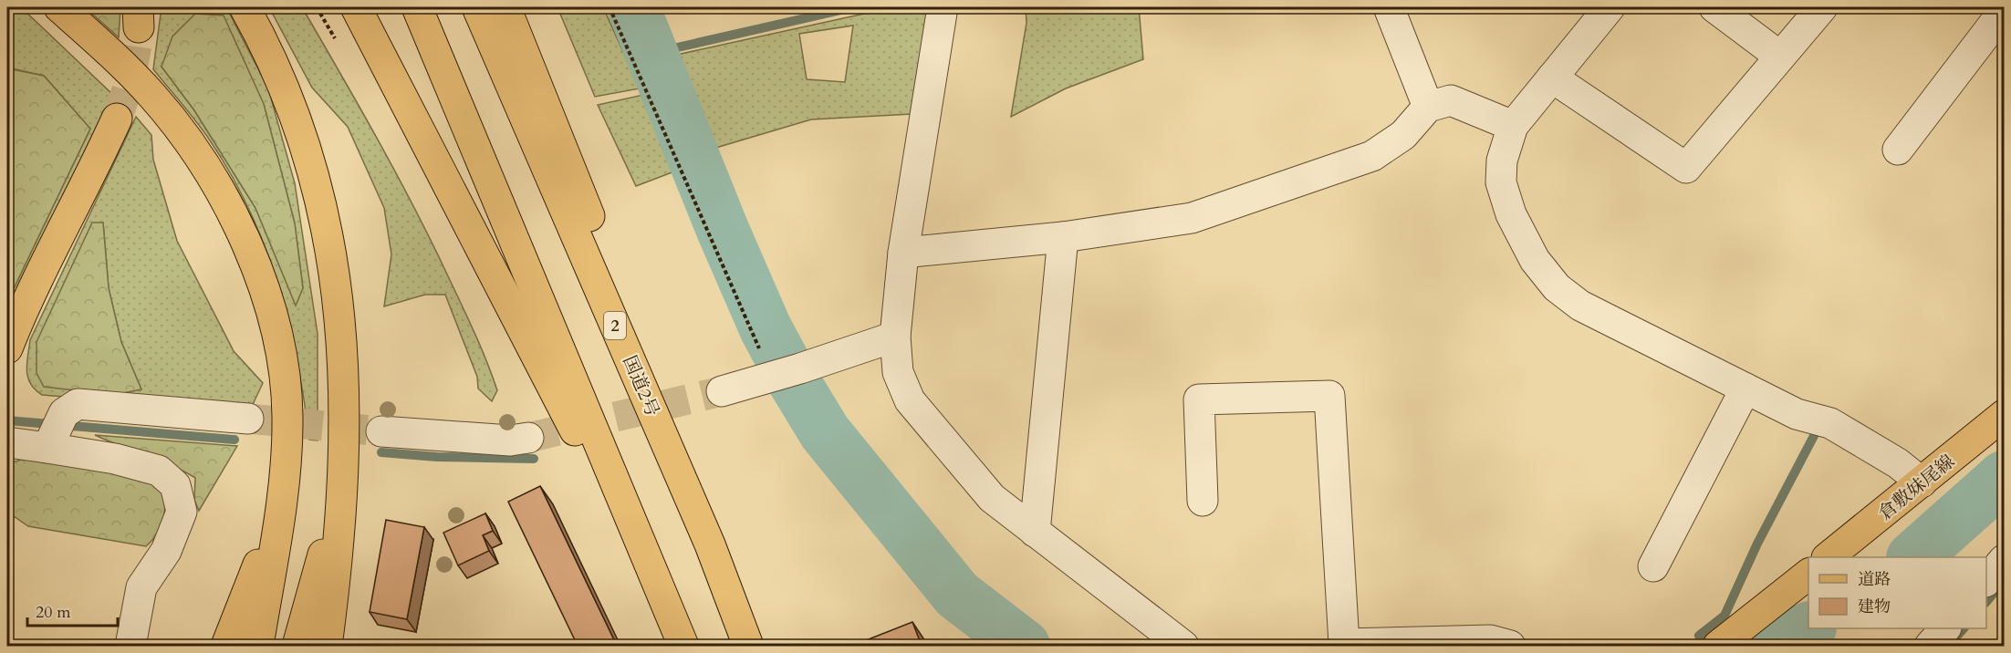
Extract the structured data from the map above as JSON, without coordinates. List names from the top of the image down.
{
  "streets": {
    "main road": ["2", "国道2号", "倉敷妹尾線"]
  },
  "legend": ["道路", "建物"],
  "scale_bar": "20 m"
}
